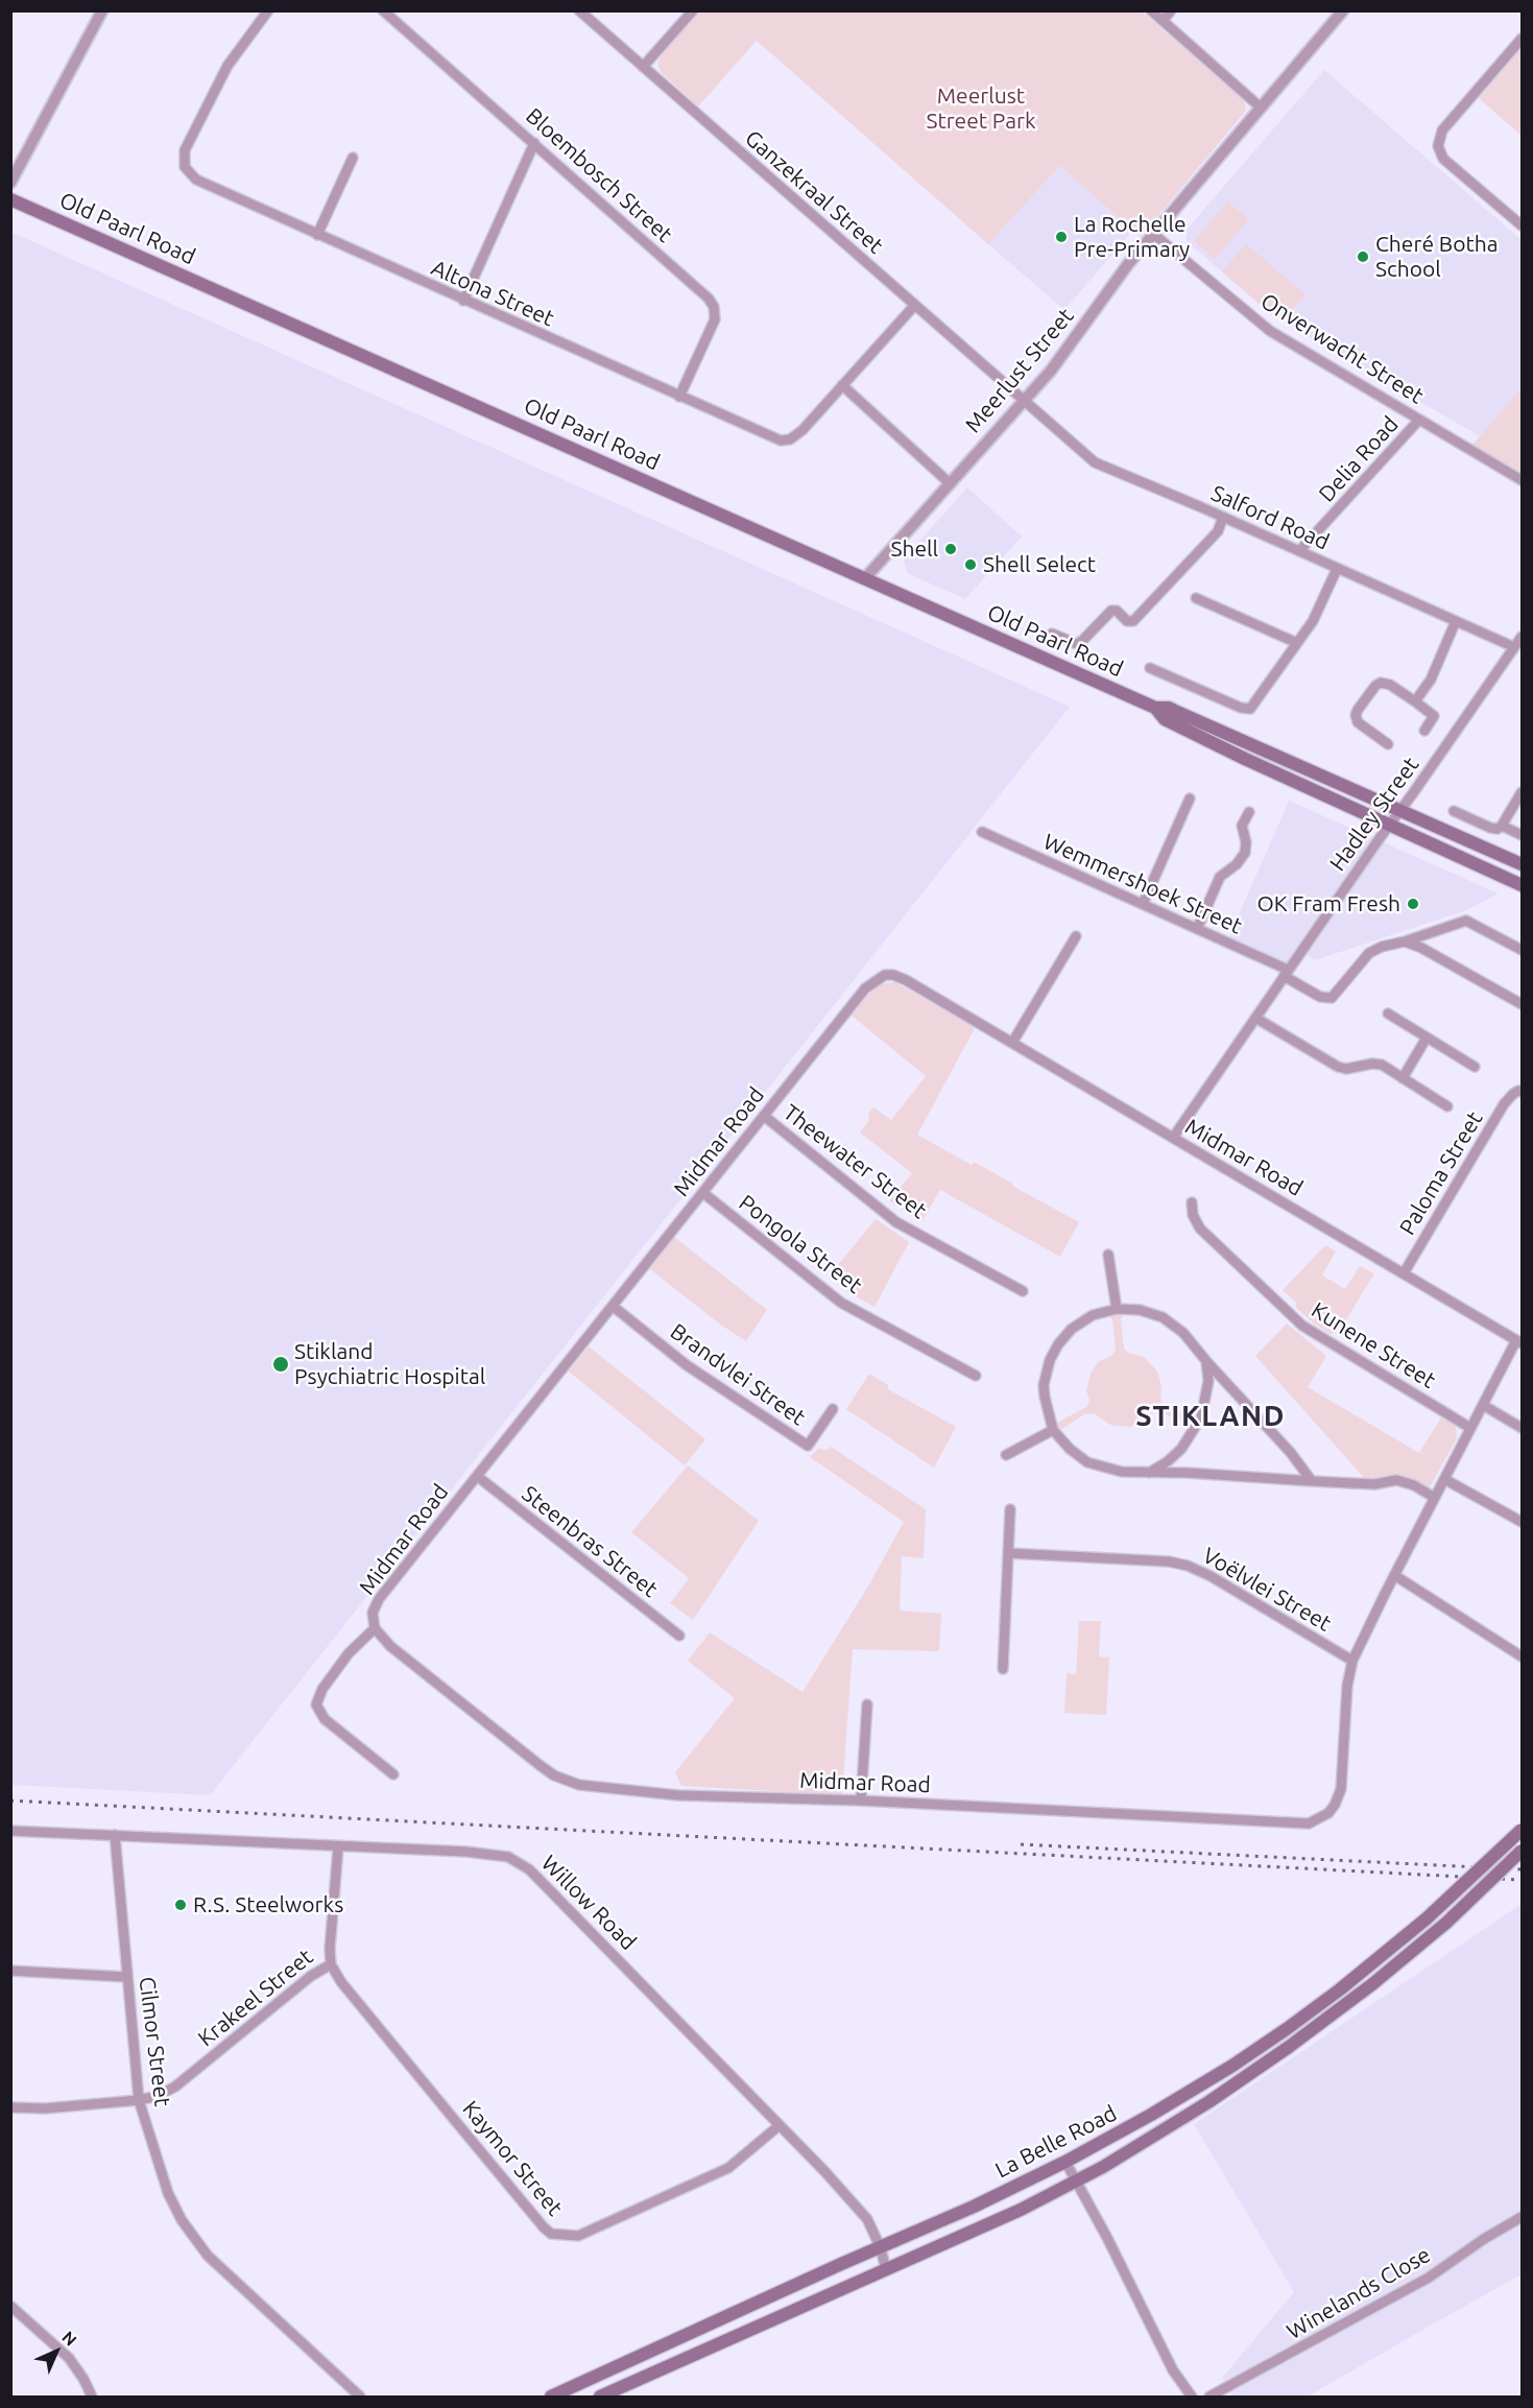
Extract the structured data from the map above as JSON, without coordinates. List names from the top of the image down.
{
  "streets": {
    "main road": ["Old Paarl Road", "La Belle Road"],
    "street": [
      "Bloembosch Street",
      "Ganzekraal Street",
      "Altona Street",
      "Onverwacht Street",
      "Meerlust Street",
      "Delia Road",
      "Salford Road",
      "Hadley Street",
      "Wemmershoek Street",
      "Midmar Road",
      "Theewater Street",
      "Paloma Street",
      "Pongola Street",
      "Kunene Street",
      "Brandvlei Street",
      "Steenbras Street",
      "Voëlvlei Street",
      "Willow Road",
      "Krakeel Street",
      "Cilmor Street",
      "Kaymor Street",
      "Winelands Close"
    ]
  },
  "crossings": [
    ["Bloembosch Street", "Altona Street"],
    ["Ganzekraal Street", "Altona Street"],
    ["Ganzekraal Street", "Meerlust Street"],
    ["Ganzekraal Street", "Salford Road"],
    ["Old Paarl Road", "Meerlust Street"],
    ["Old Paarl Road", "Hadley Street"],
    ["Onverwacht Street", "Meerlust Street"],
    ["Onverwacht Street", "Delia Road"],
    ["Meerlust Street", "Salford Road"],
    ["Delia Road", "Salford Road"],
    ["Salford Road", "Hadley Street"],
    ["Hadley Street", "Wemmershoek Street"],
    ["Hadley Street", "Midmar Road"],
    ["Midmar Road", "Theewater Street"],
    ["Midmar Road", "Paloma Street"],
    ["Midmar Road", "Pongola Street"],
    ["Midmar Road", "Kunene Street"],
    ["Midmar Road", "Brandvlei Street"],
    ["Midmar Road", "Steenbras Street"],
    ["Midmar Road", "Voëlvlei Street"],
    ["Willow Road", "Krakeel Street"],
    ["Willow Road", "Cilmor Street"],
    ["Willow Road", "La Belle Road"],
    ["Willow Road", "Kaymor Street"],
    ["Krakeel Street", "Cilmor Street"],
    ["Krakeel Street", "Kaymor Street"]
  ],
  "districts": ["STIKLAND"],
  "parks": ["Meerlust Street Park"],
  "places": [
    "La Rochelle Pre-Primary",
    "Cheré Botha School",
    "Shell",
    "Shell Select",
    "OK Fram Fresh",
    "Stikland Psychiatric Hospital",
    "R.S. Steelworks"
  ],
  "north": "top right"
}
